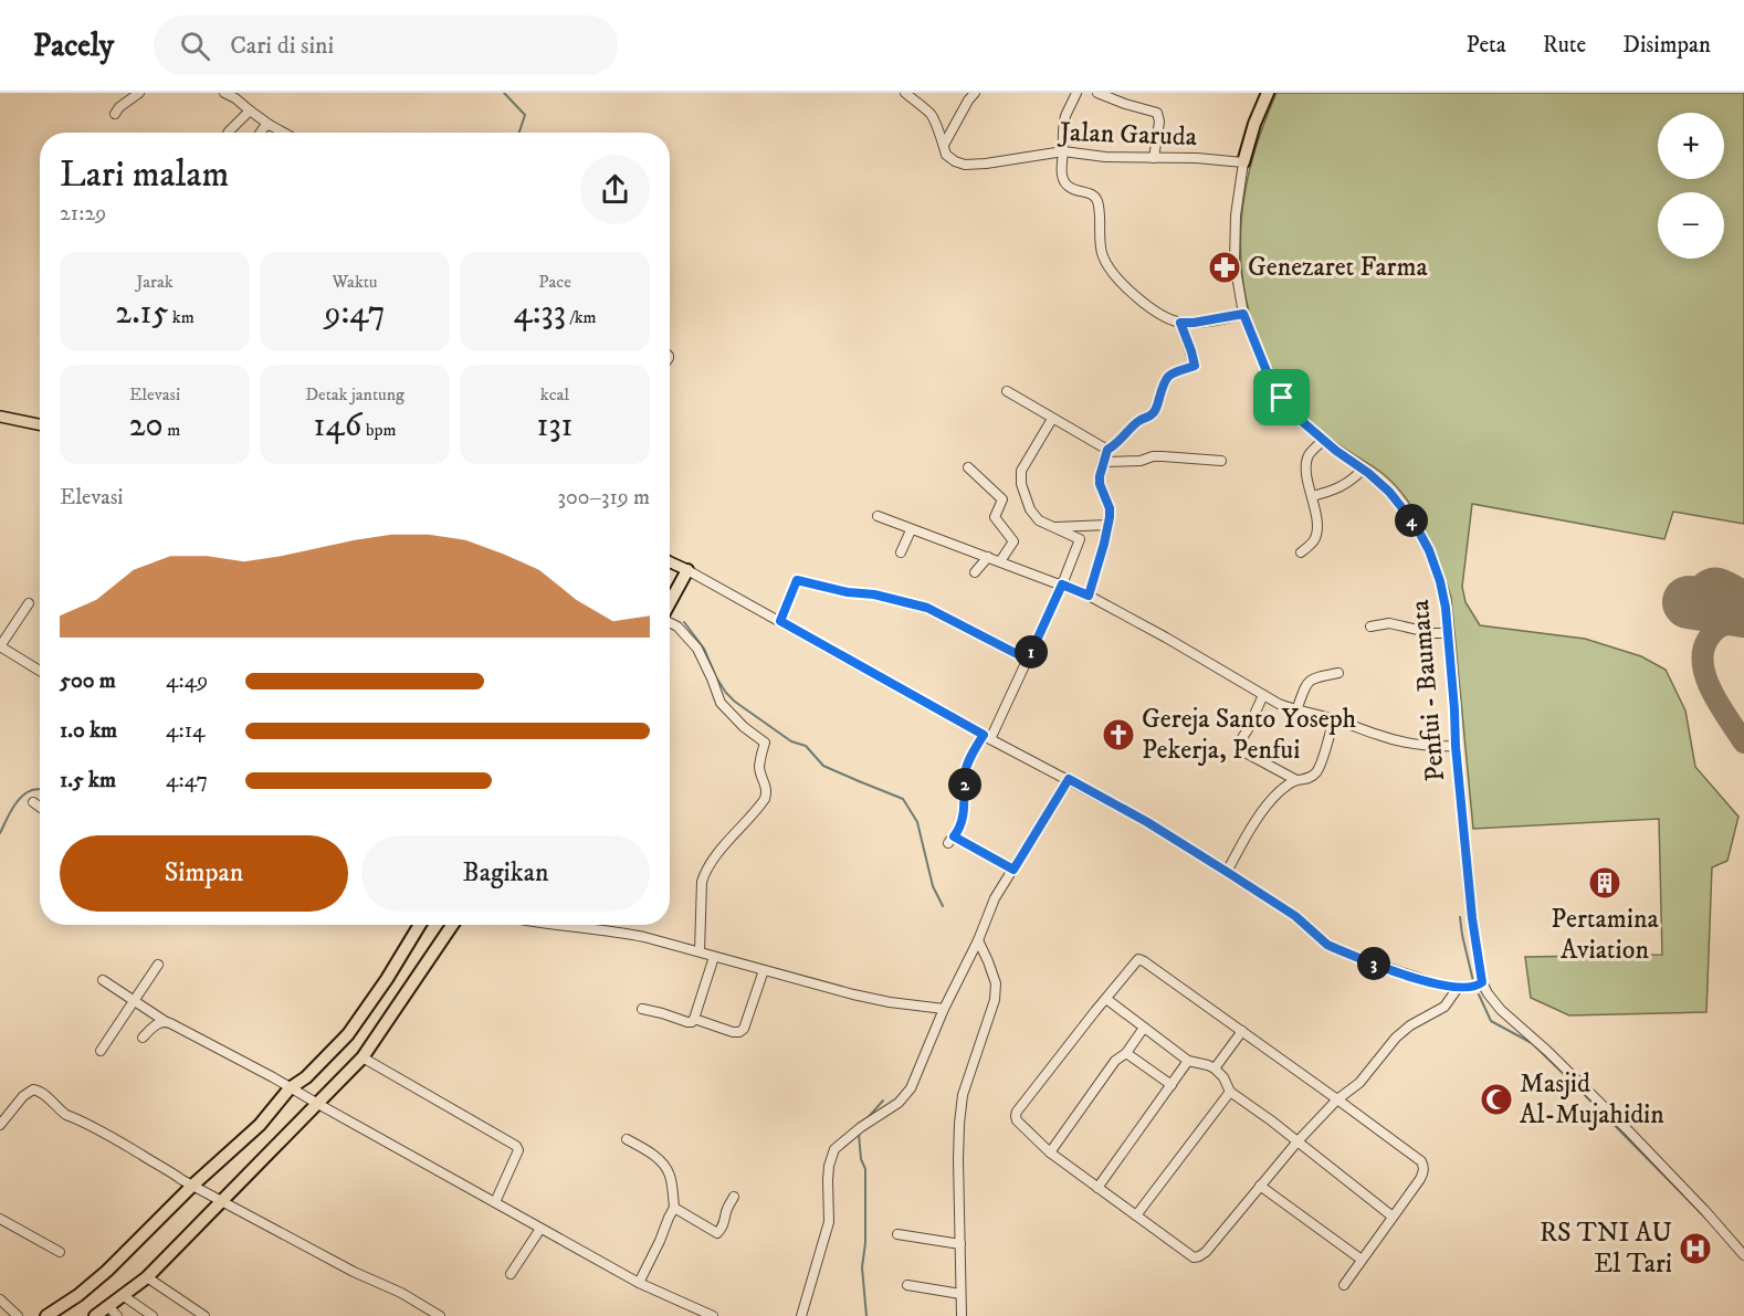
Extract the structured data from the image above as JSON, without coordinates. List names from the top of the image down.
{
  "streets": {
    "highway": ["Penfui - Baumata"],
    "street": ["Jalan Garuda"]
  },
  "crossings": [
    ["Jalan Garuda", "Penfui - Baumata"]
  ],
  "places": {
    "pharmacy": ["Genezaret Farma"],
    "church": ["Gereja Santo Yoseph Pekerja, Penfui"],
    "building": ["Pertamina Aviation"],
    "mosque": ["Masjid Al-Mujahidin"],
    "hospital": ["RS TNI AU El Tari"]
  },
  "page": {
    "header": "Pacely",
    "search": "Cari di sini",
    "nav": ["Peta", "Rute", "Disimpan"],
    "map_buttons": ["+", "−"],
    "heading": ["Lari malam", "21:29"],
    "stats": [
      ["Jarak", "2.15 km"],
      ["Waktu", "9:47"],
      ["Pace", "4:33 /km"],
      ["Elevasi", "20 m"],
      ["Detak jantung", "146 bpm"],
      ["kcal", "131"]
    ],
    "chart": ["Elevasi", "300–319 m"],
    "pins": [
      "4",
      "1",
      "2",
      "3"
    ],
    "list": [
      {
        "name": "500 m",
        "note": "4:49"
      },
      {
        "name": "1.0 km",
        "note": "4:14"
      },
      {
        "name": "1.5 km",
        "note": "4:47"
      }
    ],
    "buttons": ["Simpan", "Bagikan"]
  }
}
